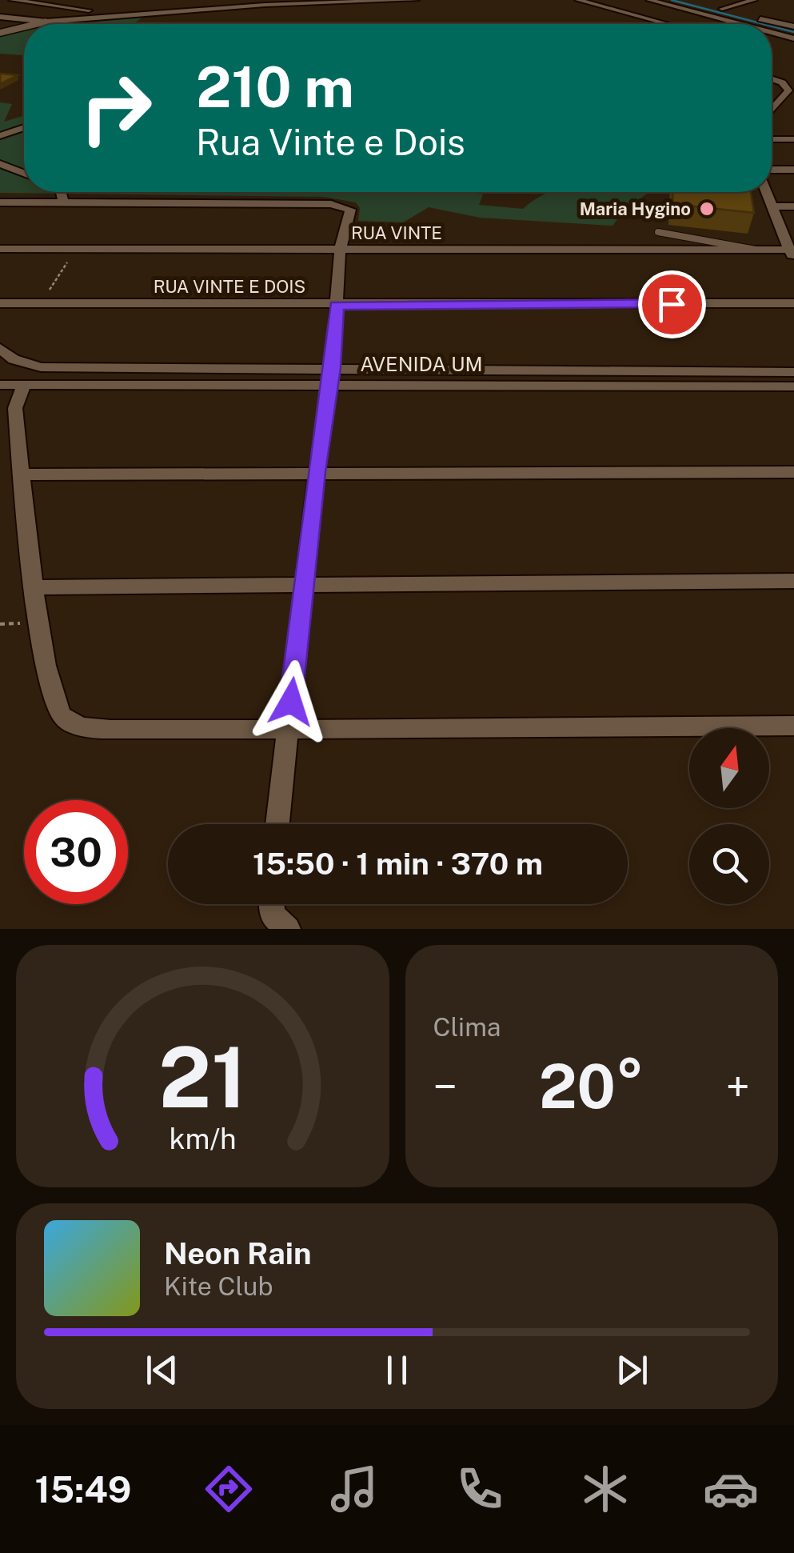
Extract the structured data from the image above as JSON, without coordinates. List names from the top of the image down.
{
  "streets": {
    "street": ["RUA VINTE", "RUA VINTE E DOIS", "AVENIDA UM"]
  },
  "places": ["Maria Hygino"],
  "north": "top",
  "page": {
    "turn": ["210 m", "Rua Vinte e Dois"],
    "limit": "30",
    "trip": "15:50 · 1 min · 370 m",
    "tile": "Clima",
    "heat": ["−", "20°", "+"],
    "song": ["Neon Rain", "Kite Club"],
    "tabs": "15:49",
    "gauge": ["21", "km/h"]
  }
}
